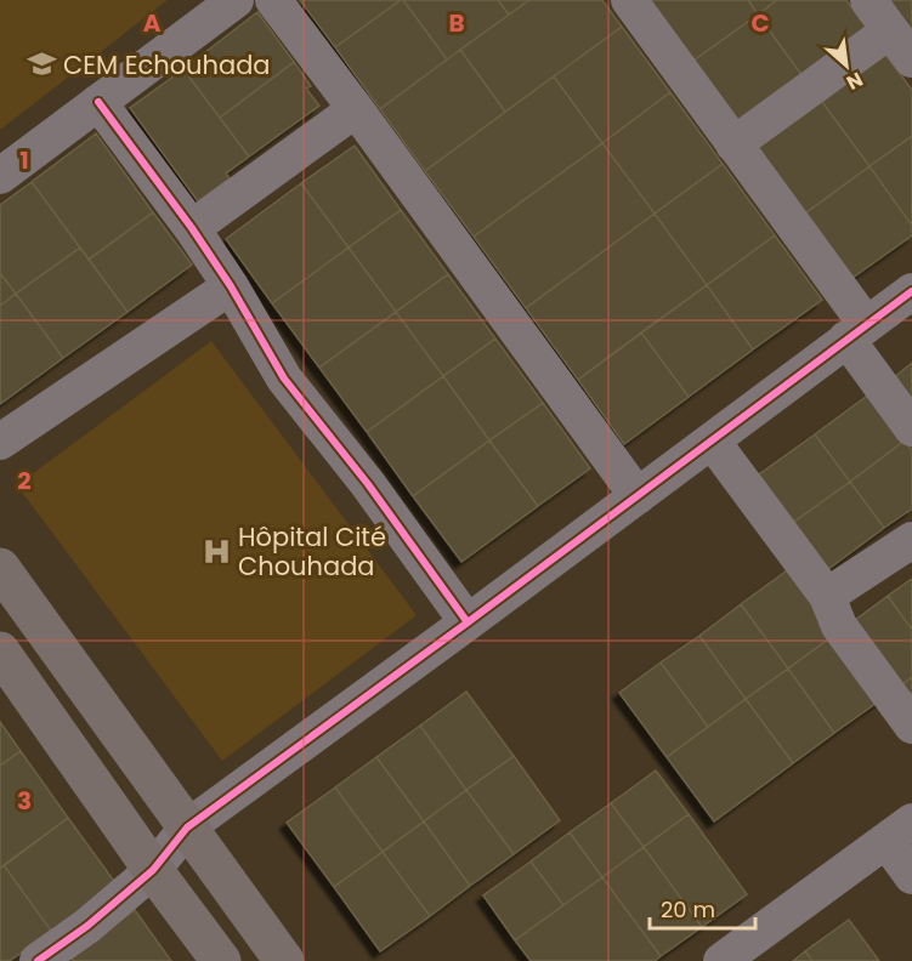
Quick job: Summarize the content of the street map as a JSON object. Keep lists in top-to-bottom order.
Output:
{
  "places": {
    "school or university": ["CEM Echouhada"],
    "hospital": ["Hôpital Cité Chouhada"]
  },
  "scale_bar": "20 m",
  "north": "bottom right",
  "grid": {
    "columns": ["A", "B", "C"],
    "rows": ["1", "2", "3"]
  }
}
